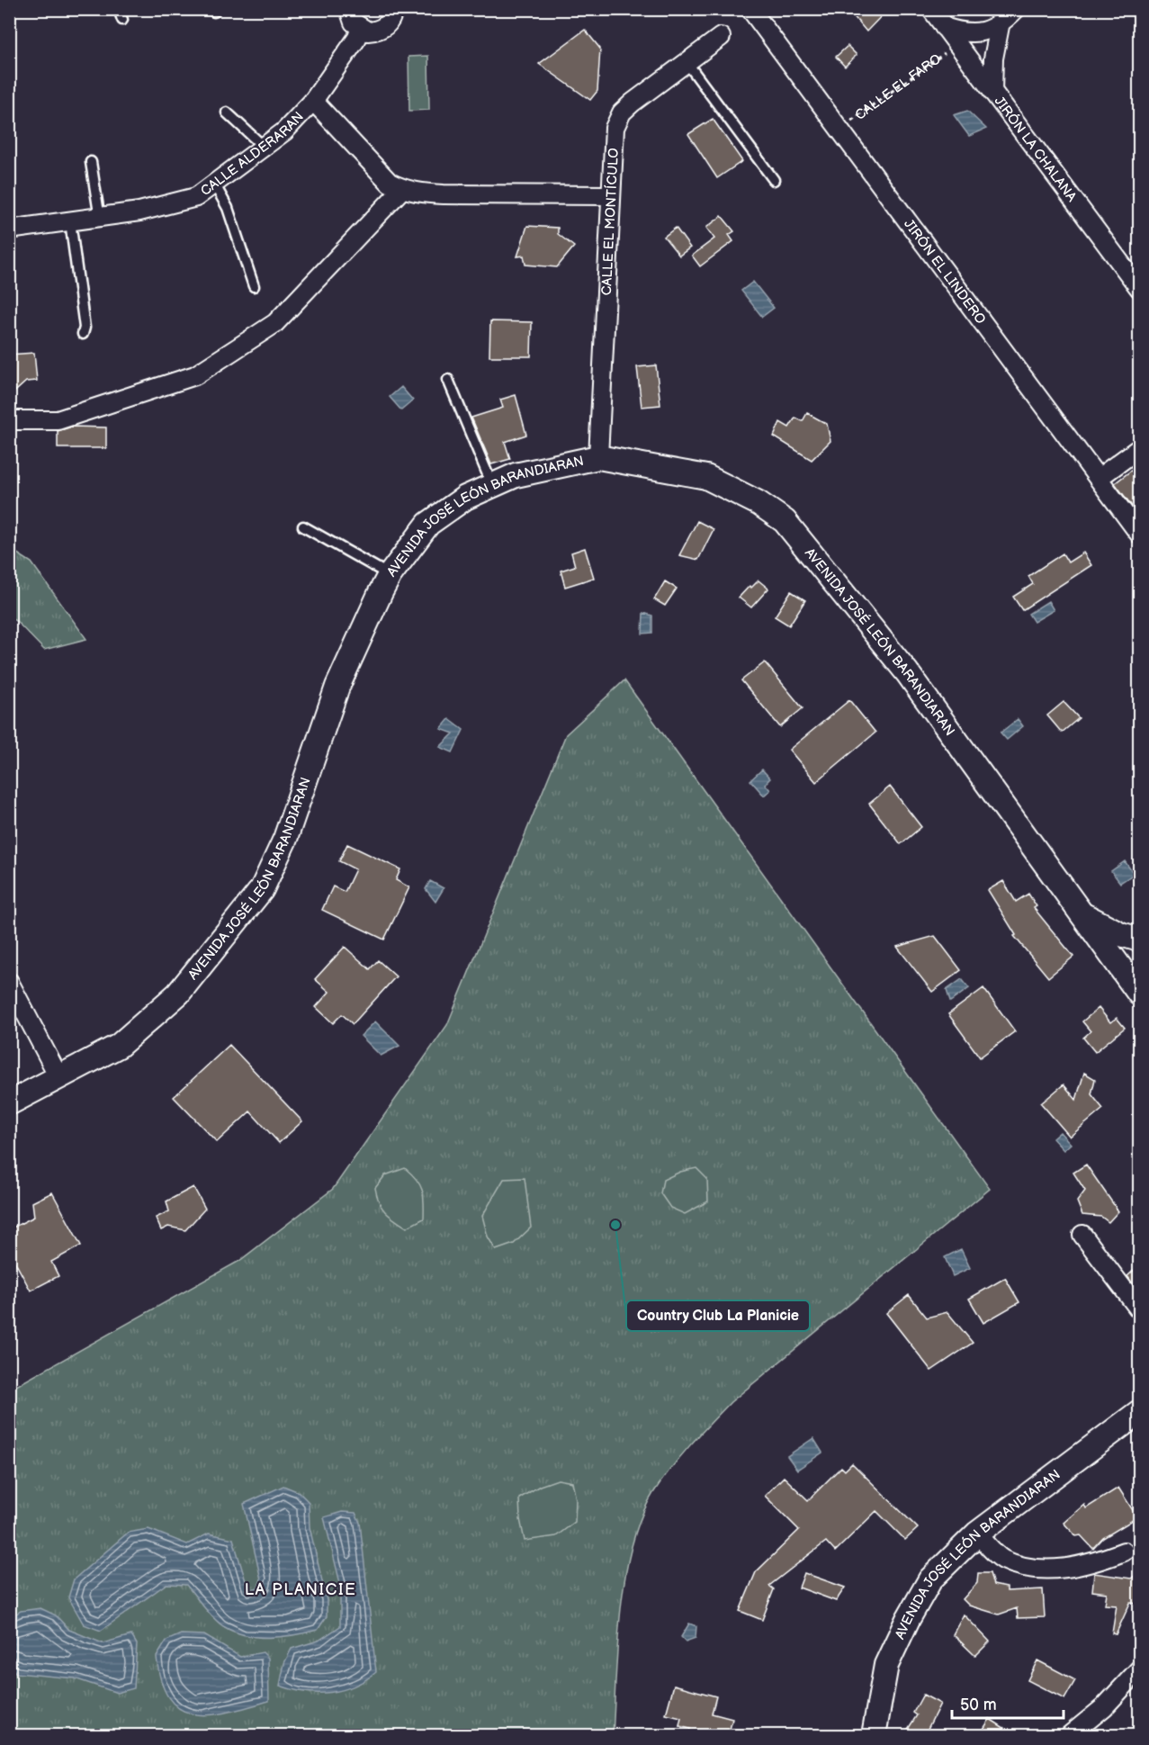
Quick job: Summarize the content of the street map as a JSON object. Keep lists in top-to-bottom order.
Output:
{
  "streets": {
    "street": [
      "JIRÓN LA CHALANA",
      "CALLE ALDERARAN",
      "CALLE EL MONTÍCULO",
      "JIRÓN EL LINDERO",
      "AVENIDA JOSÉ LEÓN BARANDIARAN"
    ],
    "path": ["CALLE EL FARO"]
  },
  "crossings": [
    ["CALLE EL FARO", "JIRÓN LA CHALANA"],
    ["CALLE EL FARO", "JIRÓN EL LINDERO"],
    ["CALLE EL MONTÍCULO", "AVENIDA JOSÉ LEÓN BARANDIARAN"]
  ],
  "districts": ["LA PLANICIE"],
  "places": ["Country Club La Planicie"],
  "scale_bar": "50 m"
}
